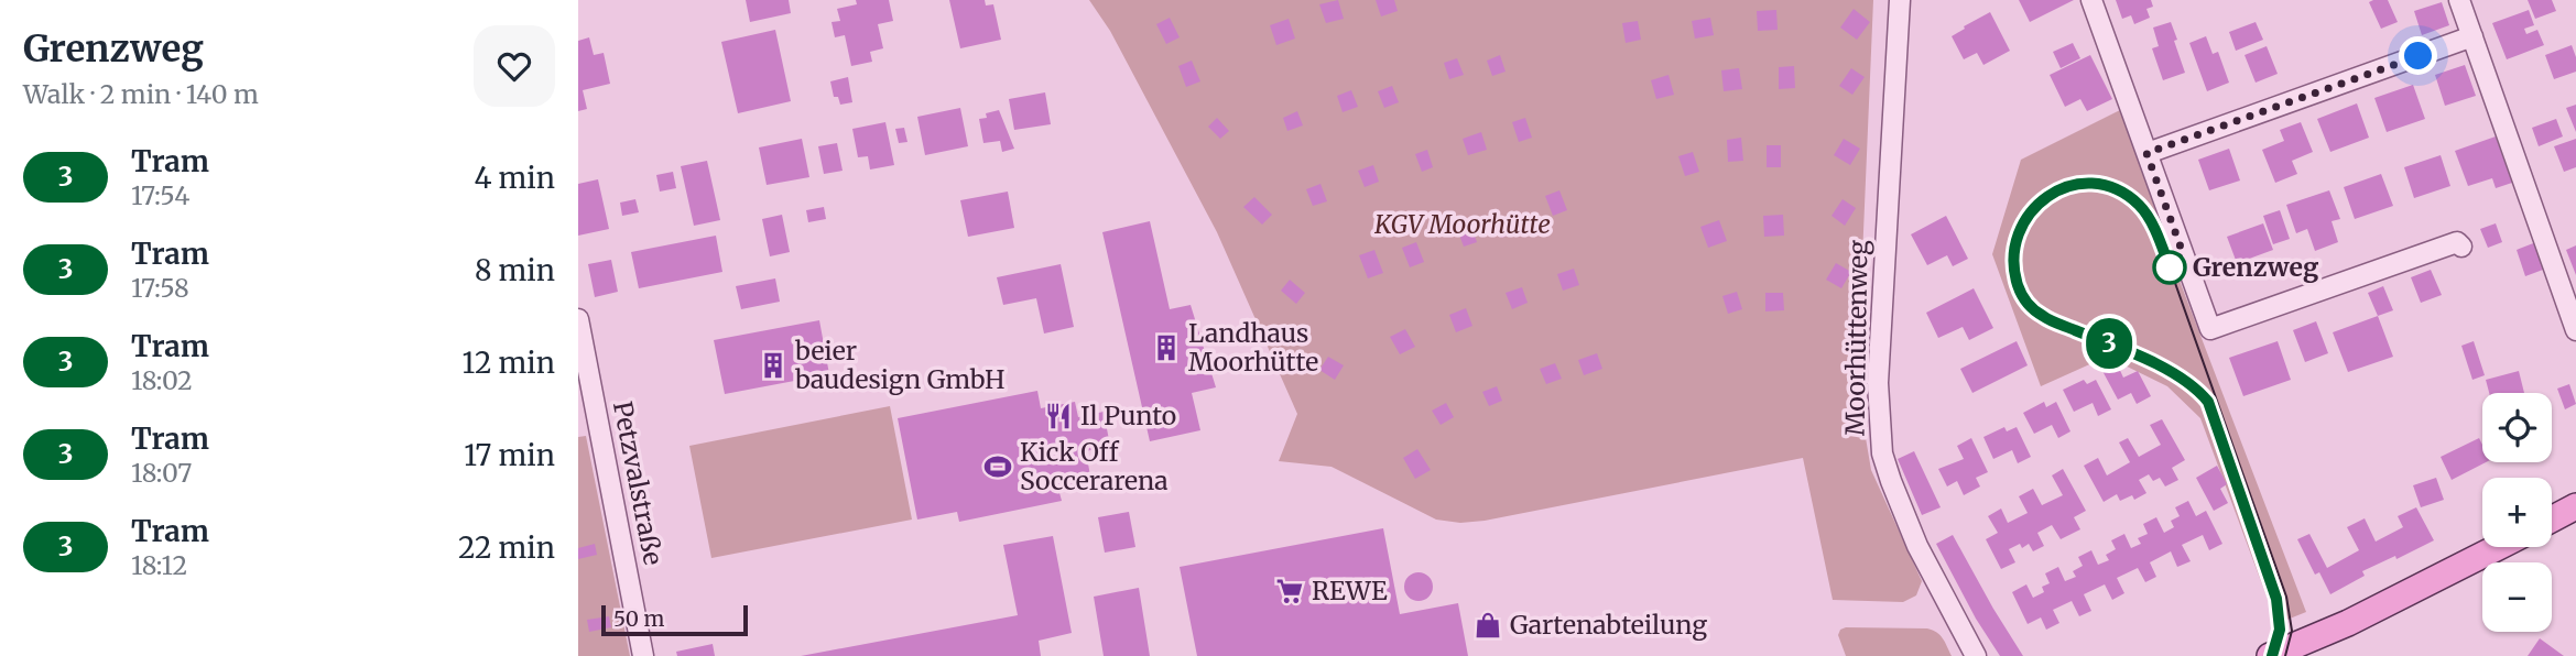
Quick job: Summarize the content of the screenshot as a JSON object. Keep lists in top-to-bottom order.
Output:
{
  "streets": {
    "street": ["Moorhüttenweg", "Petzvalstraße"]
  },
  "parks": ["KGV Moorhütte"],
  "places": {
    "other": ["Grenzweg"],
    "building": ["Landhaus Moorhütte", "beier baudesign GmbH"],
    "restaurant": ["Il Punto"],
    "sports": ["Kick Off Soccerarena"],
    "supermarket": ["REWE"],
    "shop": ["Gartenabteilung"]
  },
  "lines": ["tram line 3"],
  "scale_bar": "50 m",
  "page": {
    "heading": ["Grenzweg", "Walk · 2 min · 140 m"],
    "on_map": "3",
    "list": [
      {
        "mark": "3",
        "name": "Tram",
        "note": "17:54",
        "value": "4 min"
      },
      {
        "mark": "3",
        "name": "Tram",
        "note": "17:58",
        "value": "8 min"
      },
      {
        "mark": "3",
        "name": "Tram",
        "note": "18:02",
        "value": "12 min"
      },
      {
        "mark": "3",
        "name": "Tram",
        "note": "18:07",
        "value": "17 min"
      },
      {
        "mark": "3",
        "name": "Tram",
        "note": "18:12",
        "value": "22 min"
      }
    ],
    "map_buttons": ["+", "−"],
    "scale": "50 m"
  }
}
